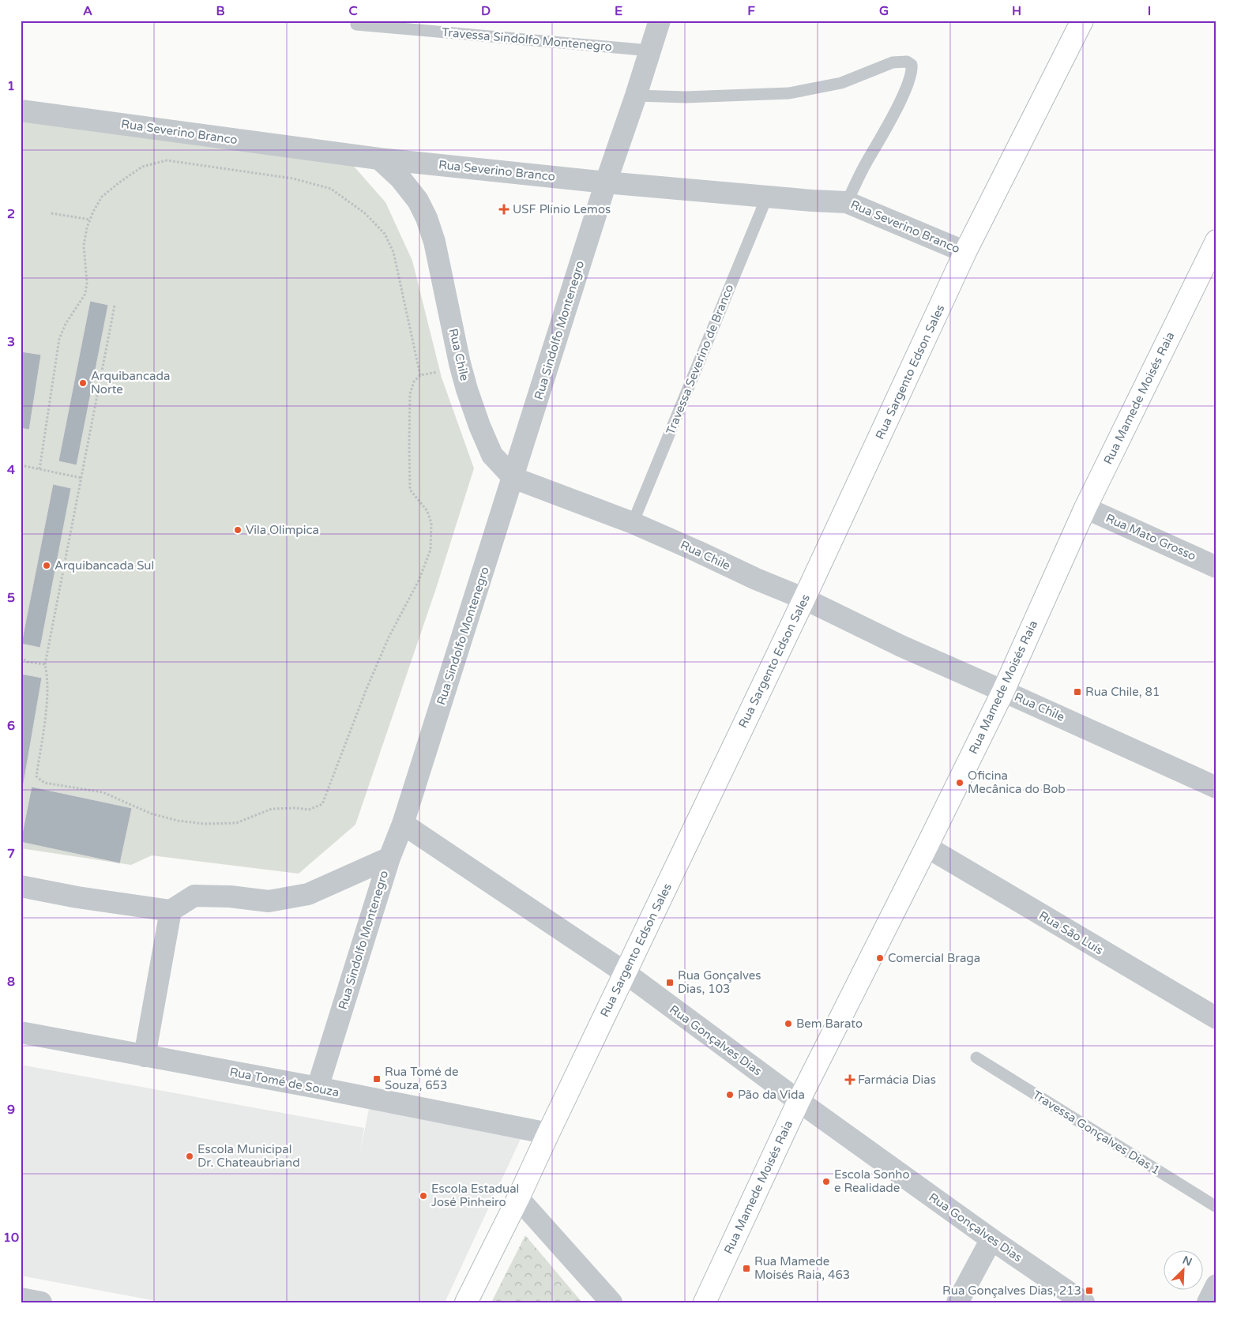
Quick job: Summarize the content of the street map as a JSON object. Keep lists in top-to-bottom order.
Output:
{
  "streets": {
    "main road": ["Rua Sargento Edson Sales", "Rua Mamede Moisés Raia"],
    "street": [
      "Rua Severino Branco",
      "Rua Sindolfo Montenegro",
      "Rua Chile",
      "Rua Mato Grosso",
      "Rua São Luís",
      "Rua Gonçalves Dias",
      "Rua Tomé de Souza"
    ],
    "lane": ["Travessa Sindolfo Montenegro", "Travessa Severino de Branco", "Travessa Gonçalves Dias 1"]
  },
  "crossings": [
    ["Travessa Sindolfo Montenegro", "Rua Sindolfo Montenegro"],
    ["Rua Severino Branco", "Rua Sindolfo Montenegro"],
    ["Rua Severino Branco", "Rua Chile"],
    ["Rua Severino Branco", "Travessa Severino de Branco"],
    ["Rua Severino Branco", "Rua Sargento Edson Sales"],
    ["Rua Sindolfo Montenegro", "Rua Chile"],
    ["Rua Sindolfo Montenegro", "Rua Gonçalves Dias"],
    ["Rua Sindolfo Montenegro", "Rua Tomé de Souza"],
    ["Rua Chile", "Travessa Severino de Branco"],
    ["Rua Chile", "Rua Sargento Edson Sales"],
    ["Rua Chile", "Rua Mamede Moisés Raia"],
    ["Rua Sargento Edson Sales", "Rua Gonçalves Dias"],
    ["Rua Sargento Edson Sales", "Rua Tomé de Souza"],
    ["Rua Mamede Moisés Raia", "Rua Mato Grosso"],
    ["Rua Mamede Moisés Raia", "Rua São Luís"],
    ["Rua Mamede Moisés Raia", "Rua Gonçalves Dias"]
  ],
  "places": {
    "health": ["USF Plínio Lemos", "Farmácia Dias"],
    "other": [
      "Arquibancada Norte",
      "Vila Olimpica",
      "Arquibancada Sul",
      "Oficina Mecânica do Bob",
      "Comercial Braga",
      "Bem Barato",
      "Pão da Vida",
      "Escola Municipal Dr. Chateaubriand",
      "Escola Sonho e Realidade",
      "Escola Estadual José Pinheiro"
    ],
    "transit": [
      "Rua Chile, 81",
      "Rua Gonçalves Dias, 103",
      "Rua Tomé de Souza, 653",
      "Rua Mamede Moisés Raia, 463",
      "Rua Gonçalves Dias, 213"
    ]
  },
  "north": "top right",
  "grid": {
    "columns": [
      "A",
      "B",
      "C",
      "D",
      "E",
      "F",
      "G",
      "H",
      "I"
    ],
    "rows": [
      "1",
      "2",
      "3",
      "4",
      "5",
      "6",
      "7",
      "8",
      "9",
      "10"
    ]
  }
}
